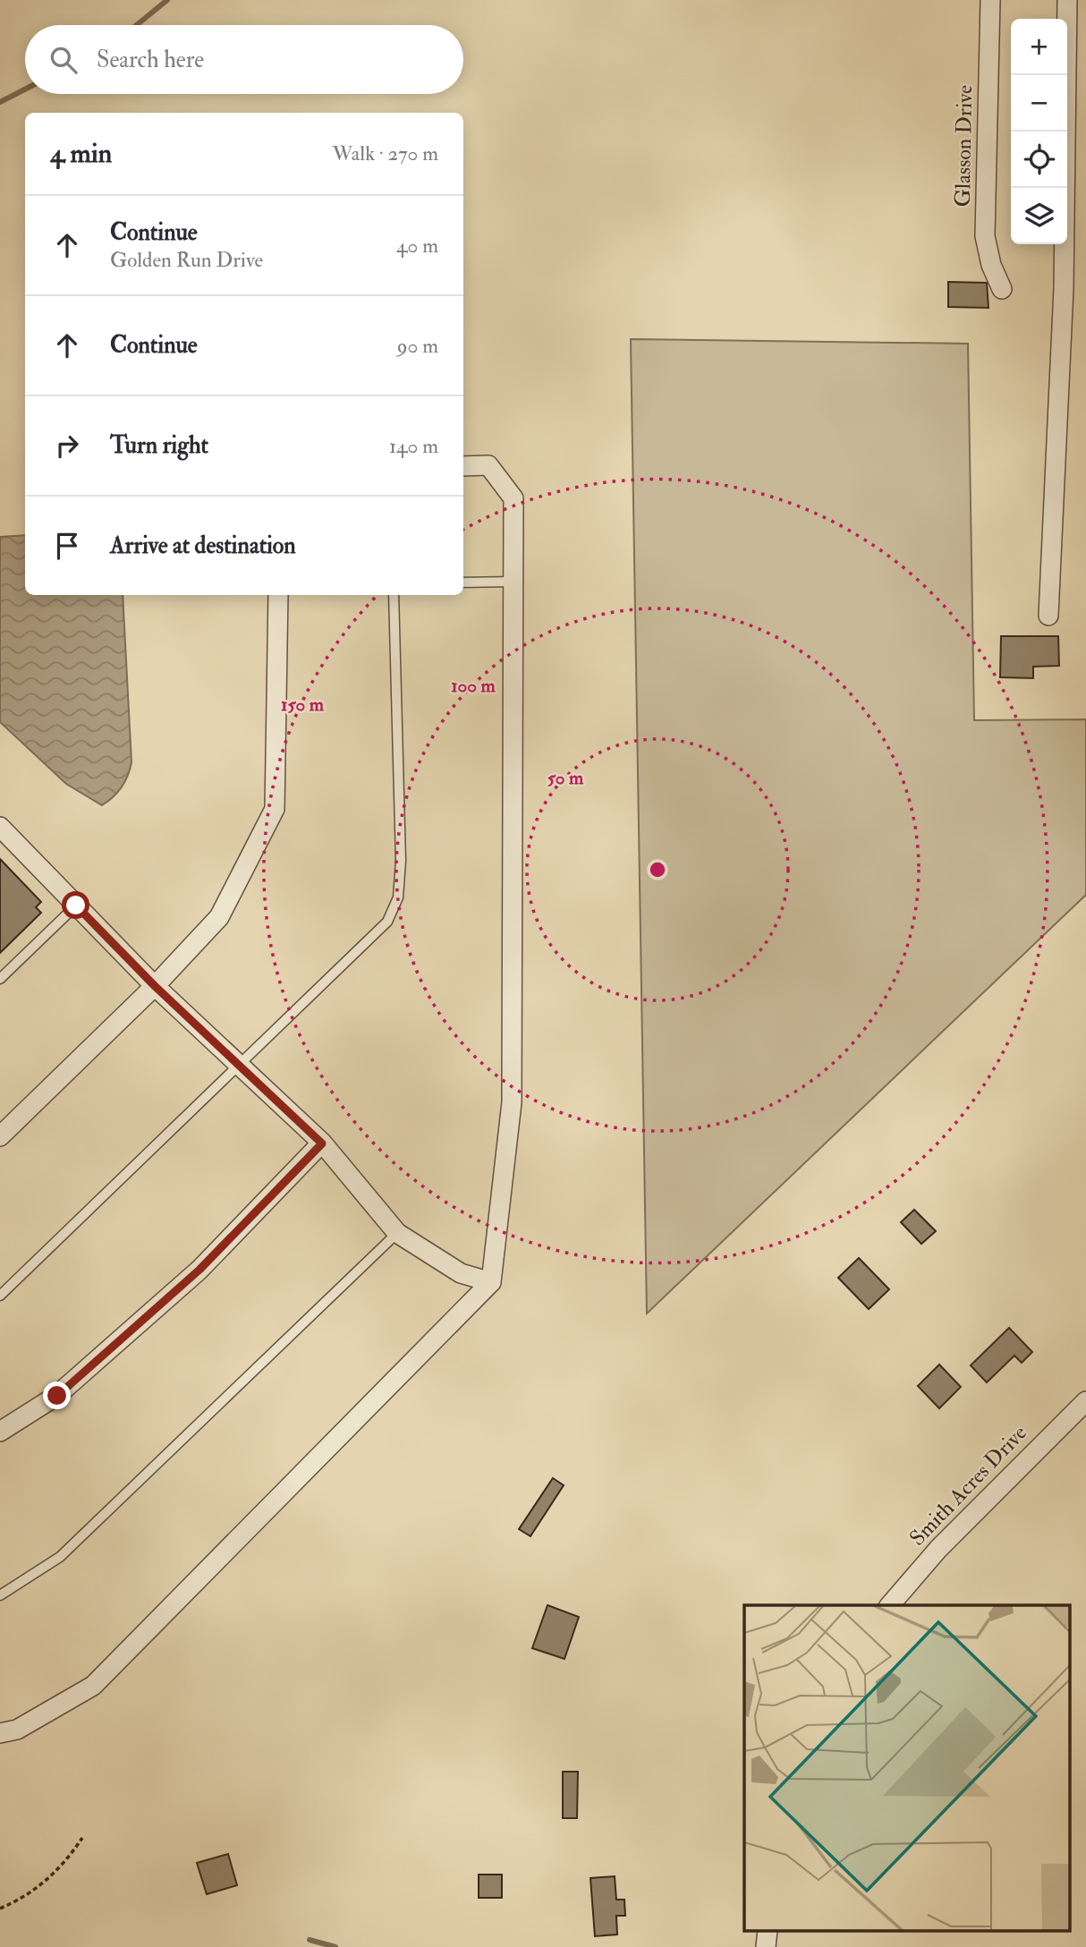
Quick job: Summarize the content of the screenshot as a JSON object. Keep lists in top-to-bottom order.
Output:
{
  "streets": {
    "street": ["Glasson Drive", "Smith Acres Drive"]
  },
  "page": {
    "map_buttons": ["+", "−"],
    "search": "Search here",
    "heading": ["4 min", "Walk · 270 m"],
    "list": [
      ["Continue", "Golden Run Drive", "40 m"],
      ["Continue", "90 m"],
      ["Turn right", "140 m"],
      "Arrive at destination"
    ]
  },
  "rings": ["100 m", "150 m", "50 m"]
}
